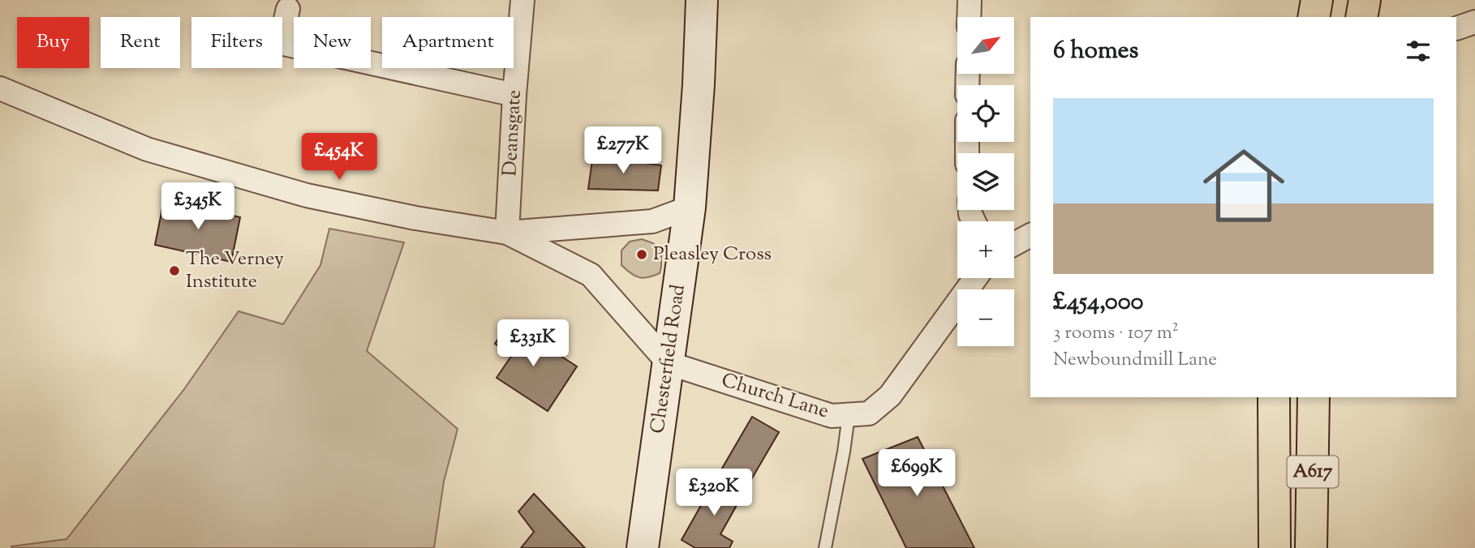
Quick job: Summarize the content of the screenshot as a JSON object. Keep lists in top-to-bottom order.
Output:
{
  "streets": {
    "highway": ["A617"],
    "street": ["Deansgate", "Chesterfield Road", "Church Lane"]
  },
  "crossings": [
    ["Chesterfield Road", "Church Lane"]
  ],
  "places": ["Pleasley Cross", "The Verney Institute"],
  "north": "top right",
  "page": {
    "map_buttons": ["+", "−"],
    "chip": [
      "Buy",
      "Rent",
      "Filters",
      "New",
      "Apartment"
    ],
    "heading": "6 homes",
    "list": [
      {
        "name": "£454,000",
        "note": "3 rooms · 107 m² · Newboundmill Lane"
      }
    ],
    "price": [
      "£277K",
      "£454K",
      "£345K",
      "£331K",
      "£699K",
      "£320K"
    ]
  }
}
